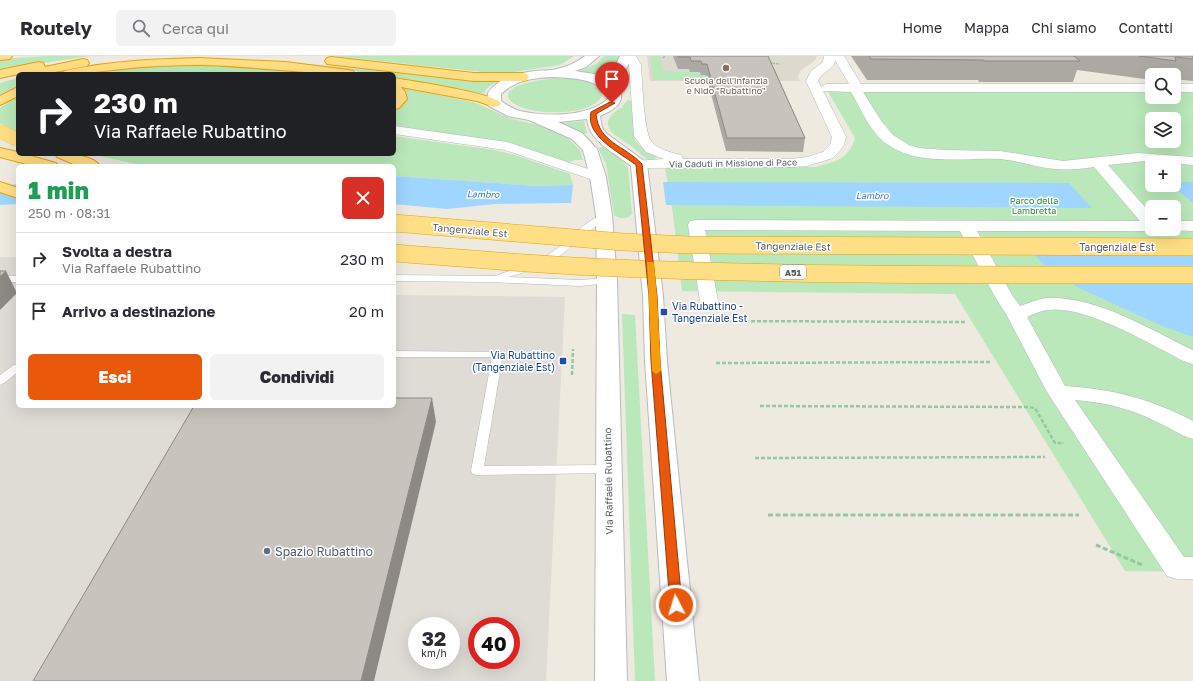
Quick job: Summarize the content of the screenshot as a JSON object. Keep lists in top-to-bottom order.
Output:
{
  "streets": {
    "highway": ["Tangenziale Est", "A51"],
    "street": ["Via Caduti in Missione di Pace", "Via Raffaele Rubattino"]
  },
  "water": ["Lambro"],
  "parks": ["Parco della Lambretta"],
  "places": {
    "other": ["Scuola dell'infanzia e Nido \"Rubattino\"", "Spazio Rubattino"],
    "transit": ["Via Rubattino - Tangenziale Est", "Via Rubattino (Tangenziale Est)"]
  },
  "page": {
    "header": "Routely",
    "search": "Cerca qui",
    "nav": [
      "Home",
      "Mappa",
      "Chi siamo",
      "Contatti"
    ],
    "map_buttons": ["+", "−"],
    "turn": ["230 m", "Via Raffaele Rubattino"],
    "heading": ["1 min", "250 m · 08:31"],
    "list": [
      {
        "name": "Svolta a destra",
        "note": "Via Raffaele Rubattino",
        "value": "230 m"
      },
      {
        "name": "Arrivo a destinazione",
        "value": "20 m"
      }
    ],
    "buttons": ["Esci", "Condividi"],
    "speed": "32 km/h",
    "limit": "40"
  }
}
